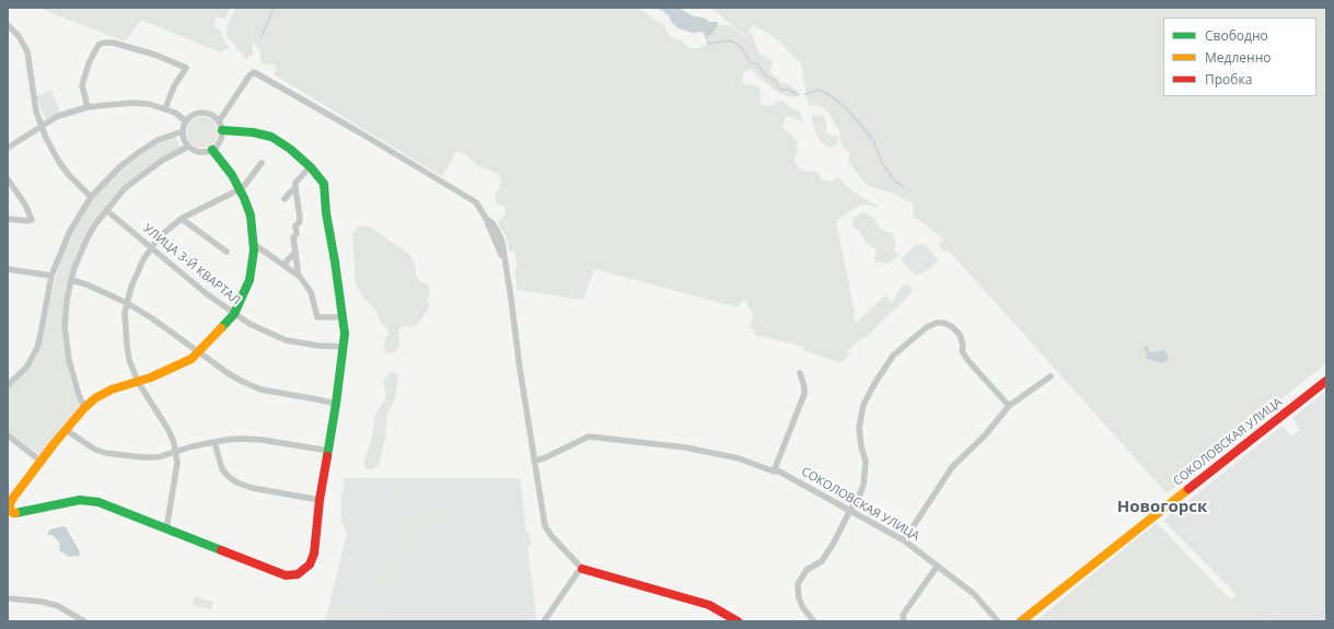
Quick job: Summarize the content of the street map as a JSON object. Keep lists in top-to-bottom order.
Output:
{
  "streets": {
    "street": ["УЛИЦА 3-Й КВАРТАЛ", "СОКОЛОВСКАЯ УЛИЦА"]
  },
  "districts": ["Новогорск"],
  "legend": ["Свободно", "Медленно", "Пробка"]
}
